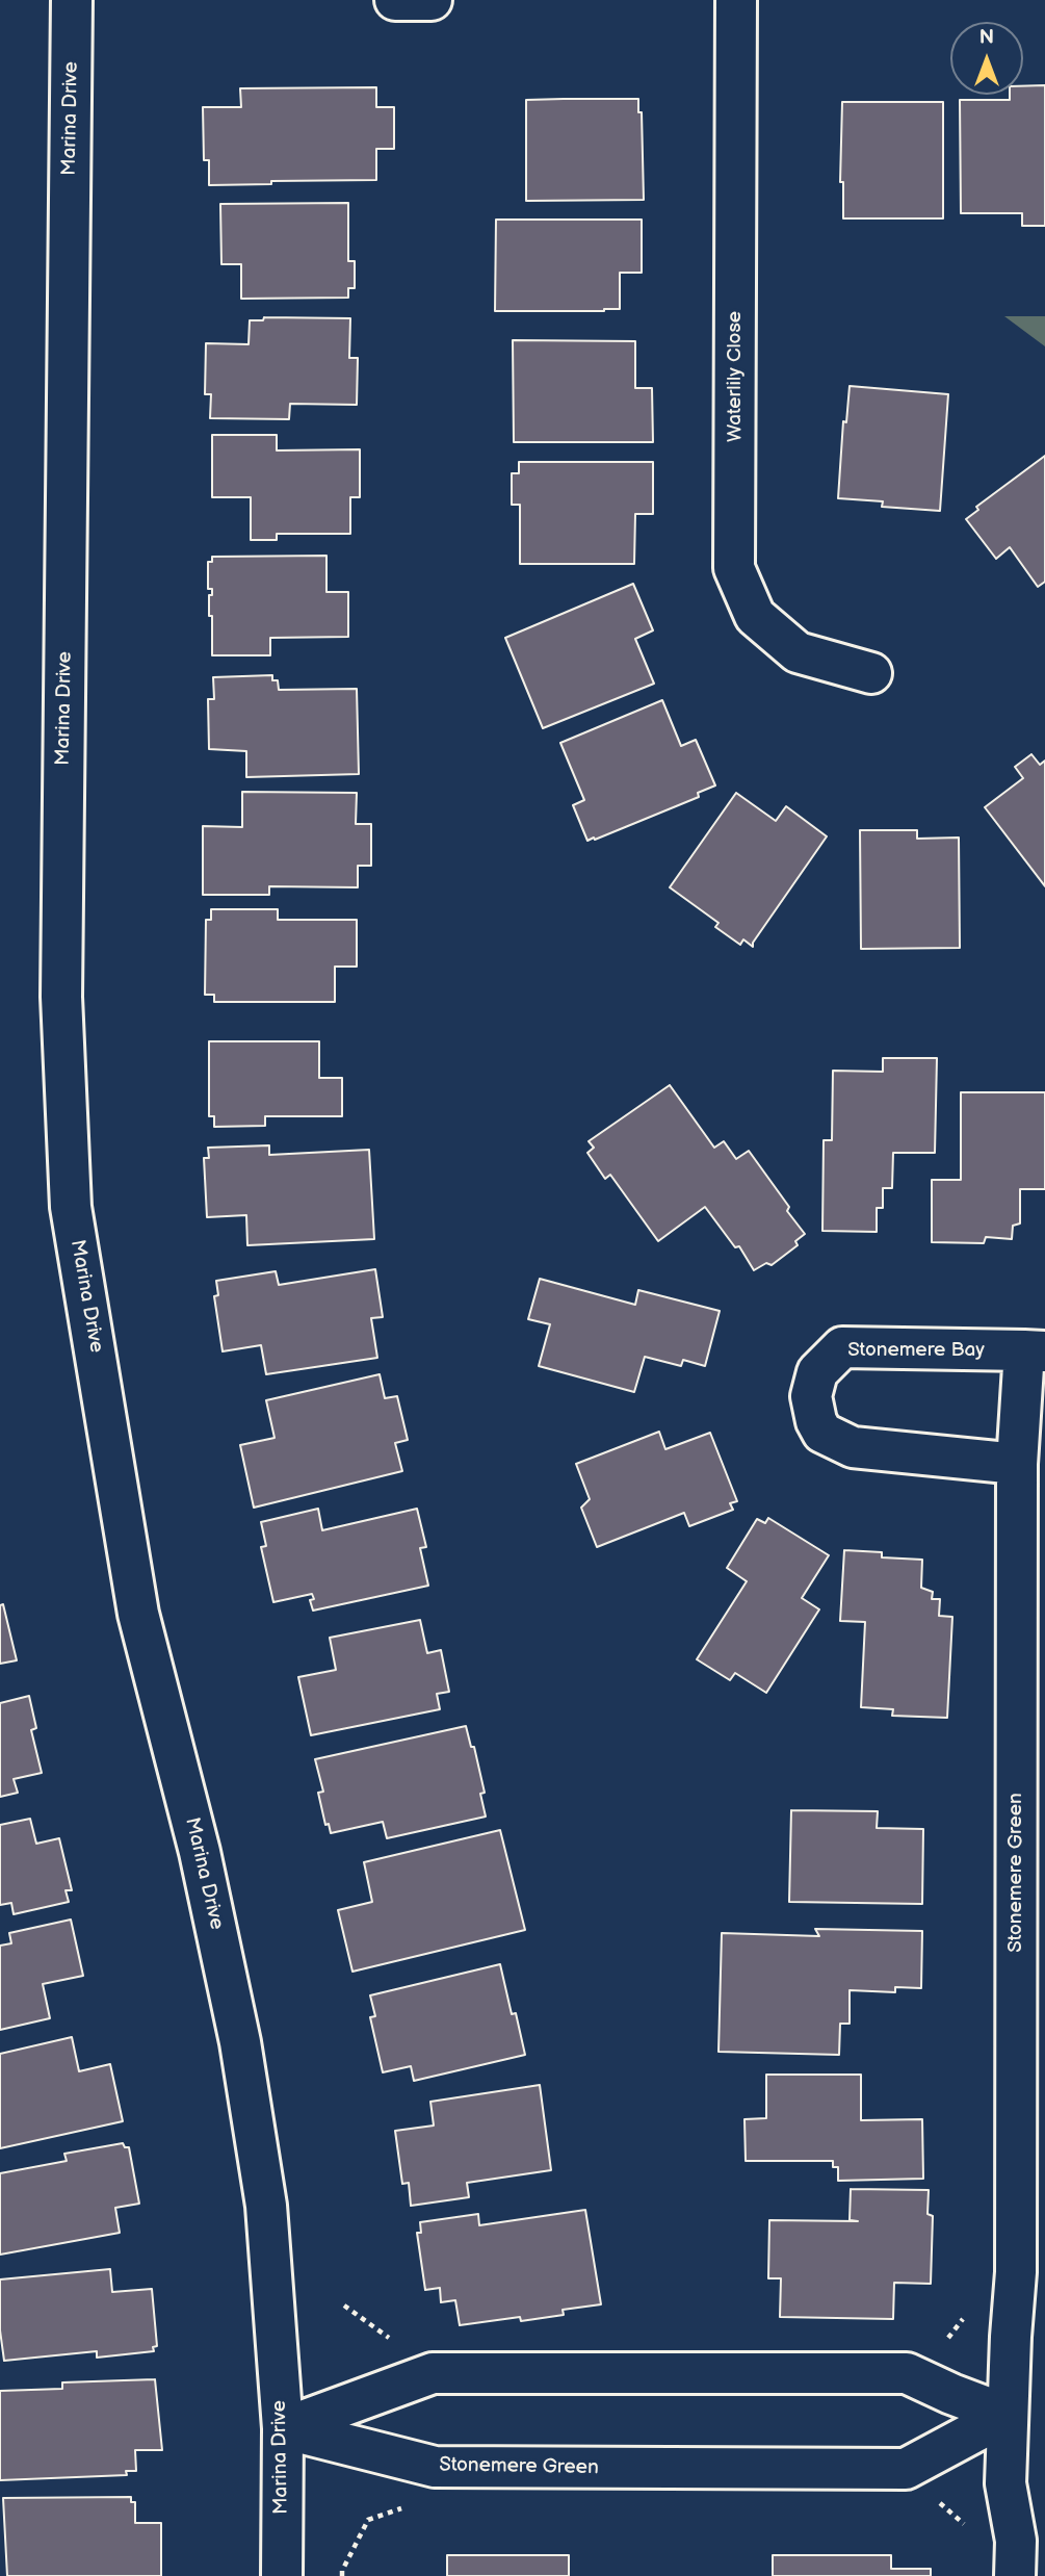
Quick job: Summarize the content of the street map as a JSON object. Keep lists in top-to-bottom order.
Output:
{
  "streets": {
    "street": [
      "Marina Drive",
      "Waterlily Close",
      "Stonemere Bay",
      "Stonemere Green"
    ]
  },
  "crossings": [
    ["Marina Drive", "Stonemere Green"],
    ["Stonemere Bay", "Stonemere Green"]
  ],
  "north": "top"
}
